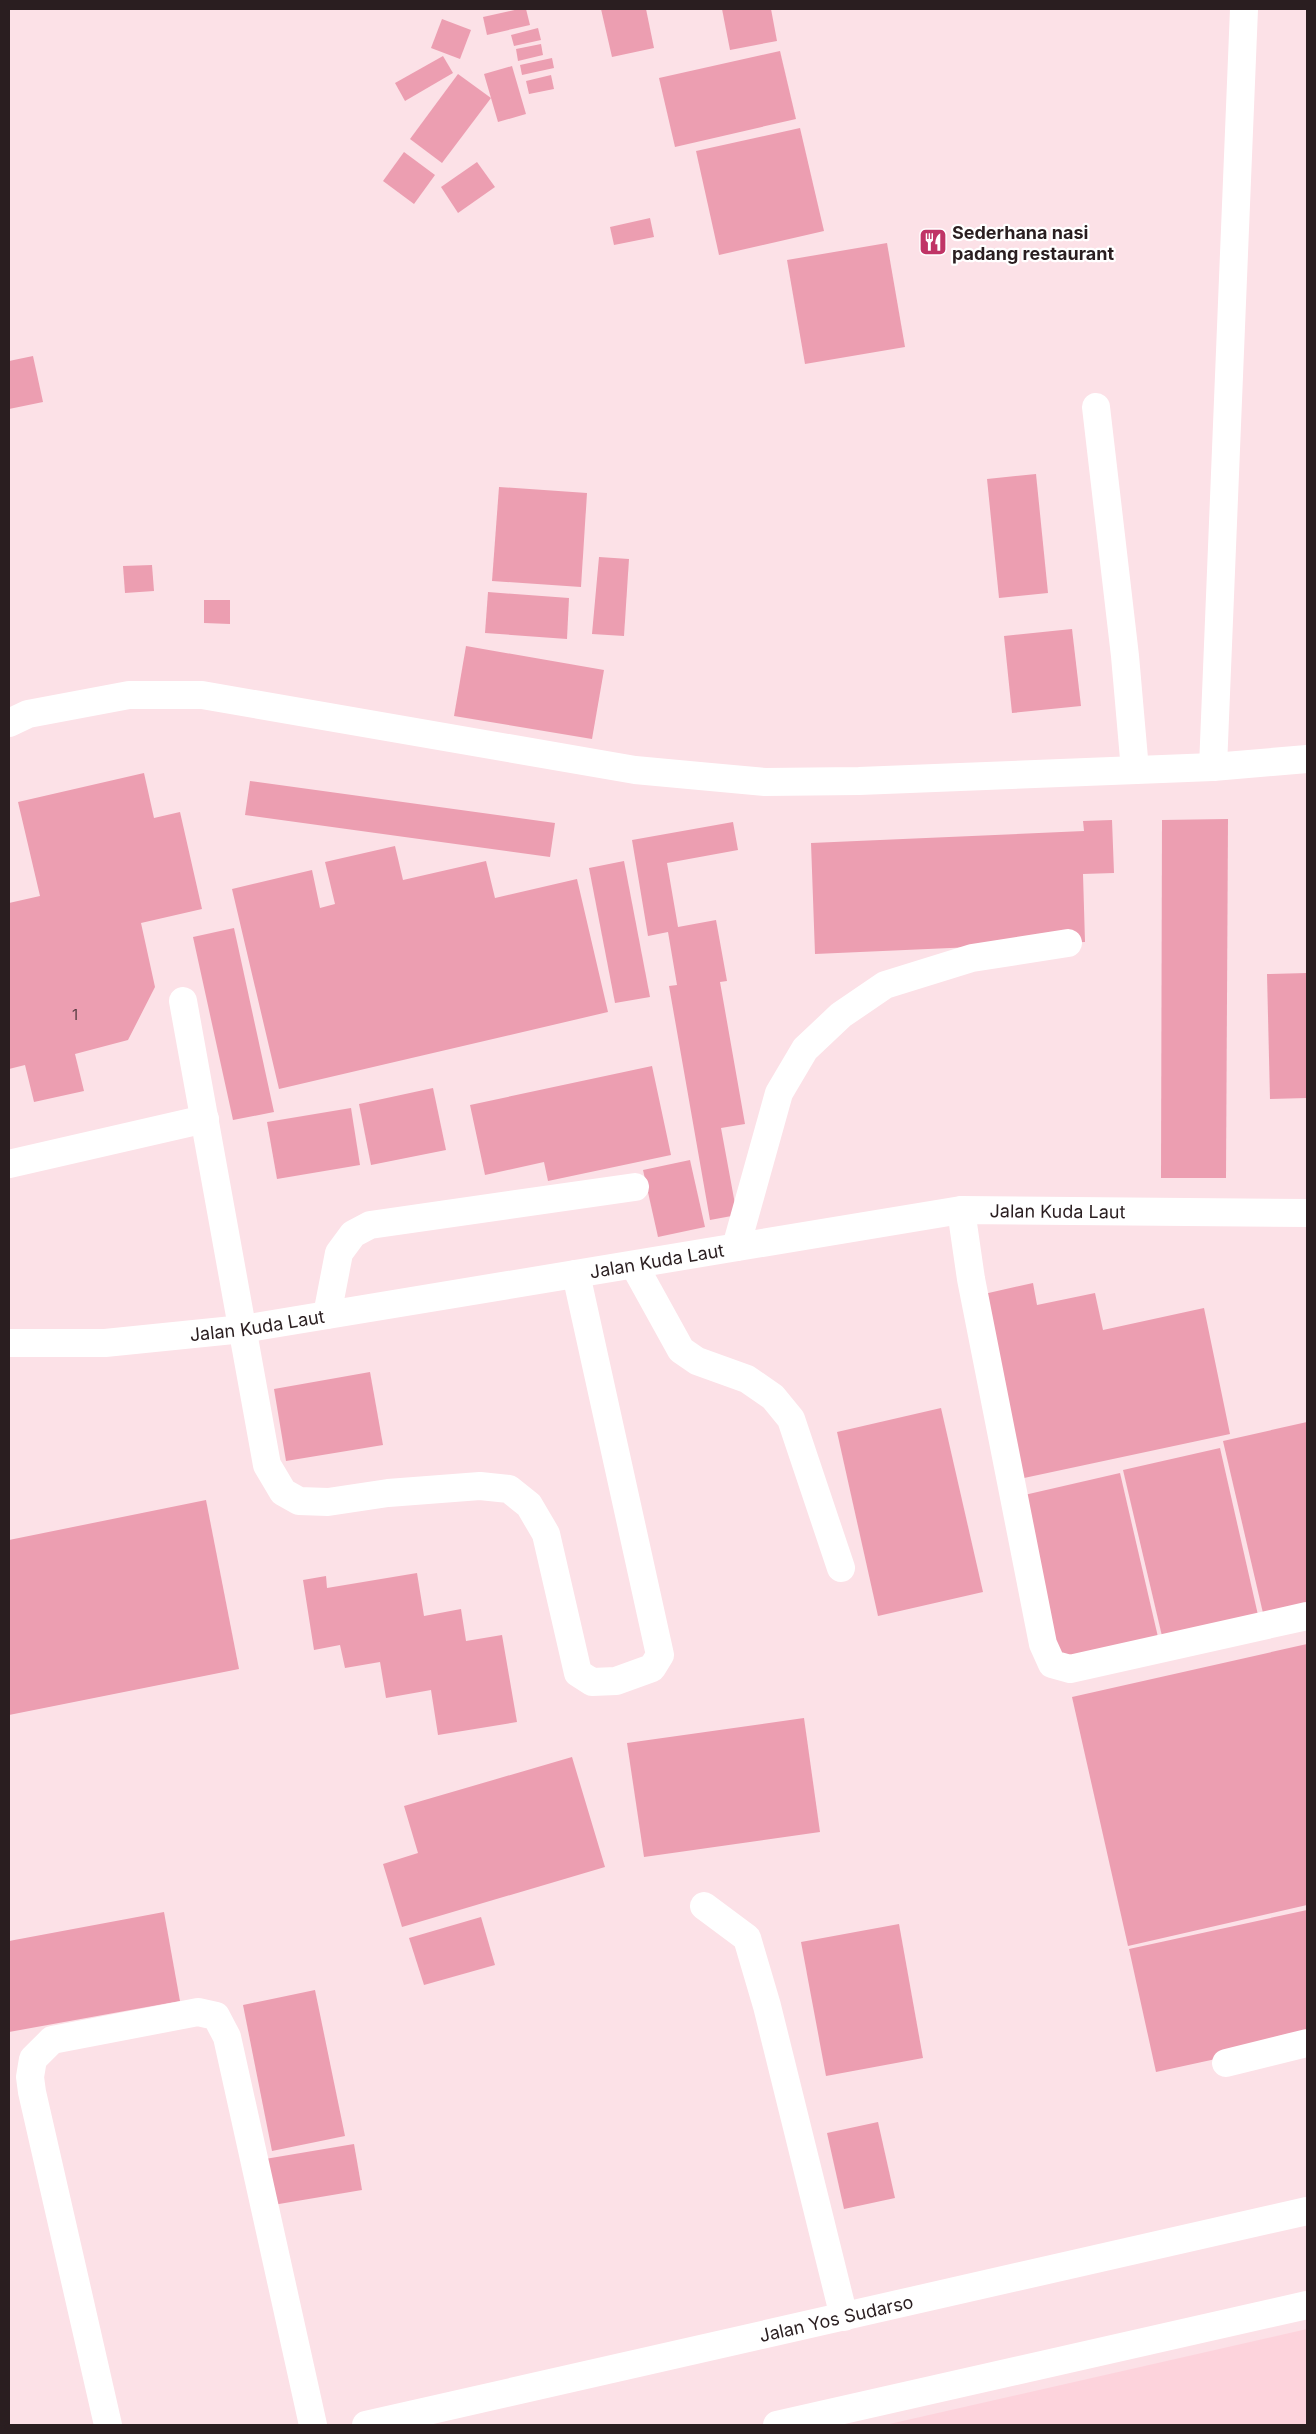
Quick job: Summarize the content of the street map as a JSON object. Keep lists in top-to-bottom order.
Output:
{
  "streets": {
    "main road": ["Jalan Kuda Laut", "Jalan Yos Sudarso"]
  },
  "places": {
    "restaurant": ["Sederhana nasi padang restaurant"]
  },
  "house_numbers": ["1"]
}
